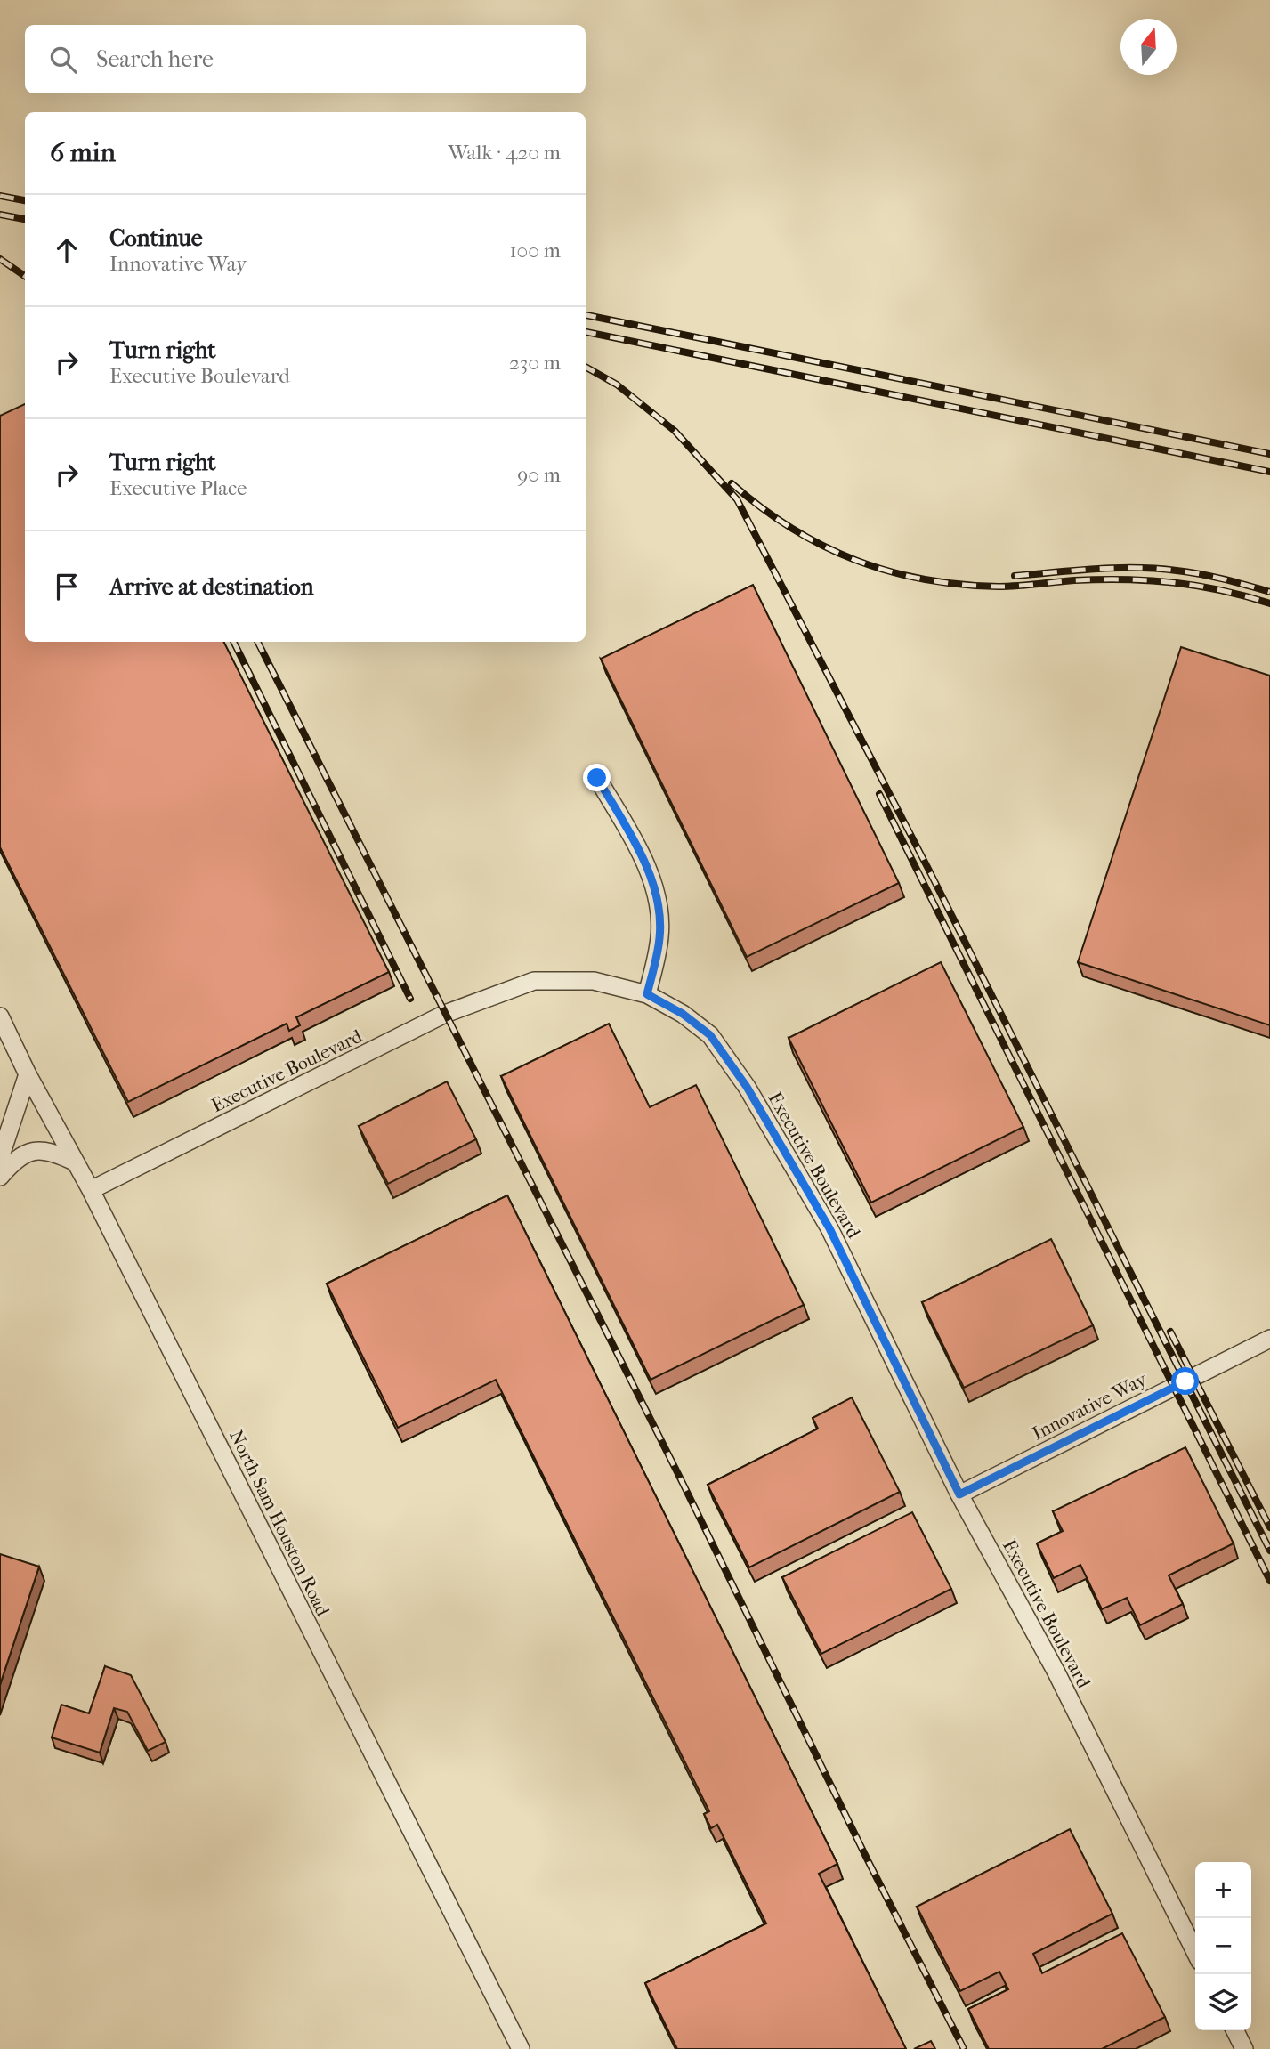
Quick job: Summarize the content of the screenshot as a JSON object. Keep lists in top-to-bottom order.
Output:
{
  "streets": {
    "street": ["Executive Boulevard", "Innovative Way", "North Sam Houston Road"]
  },
  "crossings": [
    ["Executive Boulevard", "Innovative Way"],
    ["Executive Boulevard", "North Sam Houston Road"]
  ],
  "north": "top",
  "page": {
    "search": "Search here",
    "heading": ["6 min", "Walk · 420 m"],
    "list": [
      ["Continue", "Innovative Way", "100 m"],
      ["Turn right", "Executive Boulevard", "230 m"],
      ["Turn right", "Executive Place", "90 m"],
      "Arrive at destination"
    ],
    "map_buttons": ["+", "−"]
  }
}
